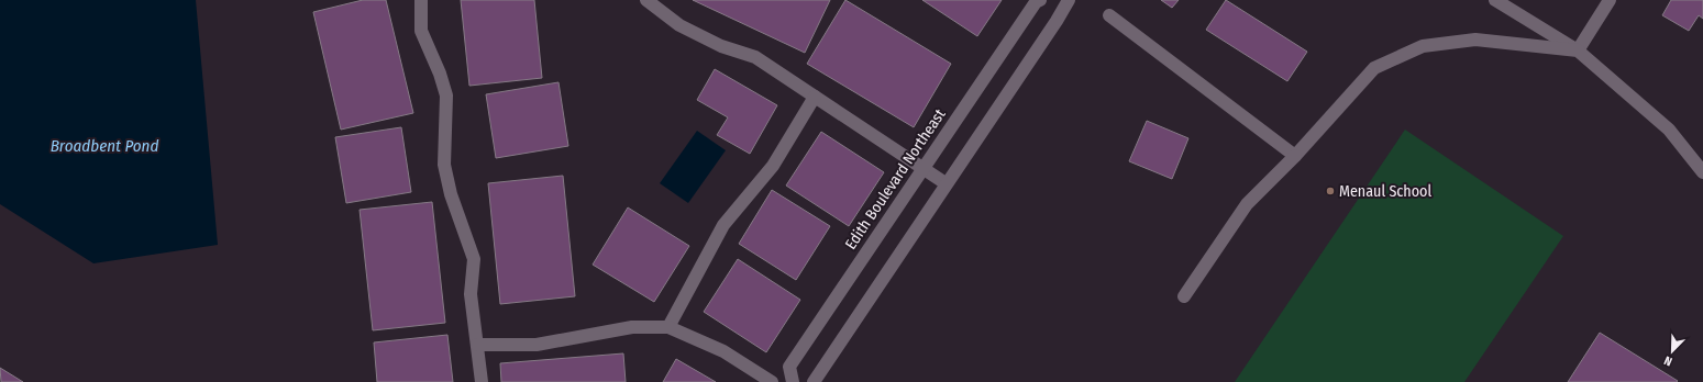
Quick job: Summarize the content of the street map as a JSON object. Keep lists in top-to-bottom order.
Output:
{
  "streets": {
    "street": ["Edith Boulevard Northeast"]
  },
  "water": ["Broadbent Pond"],
  "places": ["Menaul School"],
  "north": "bottom left"
}
